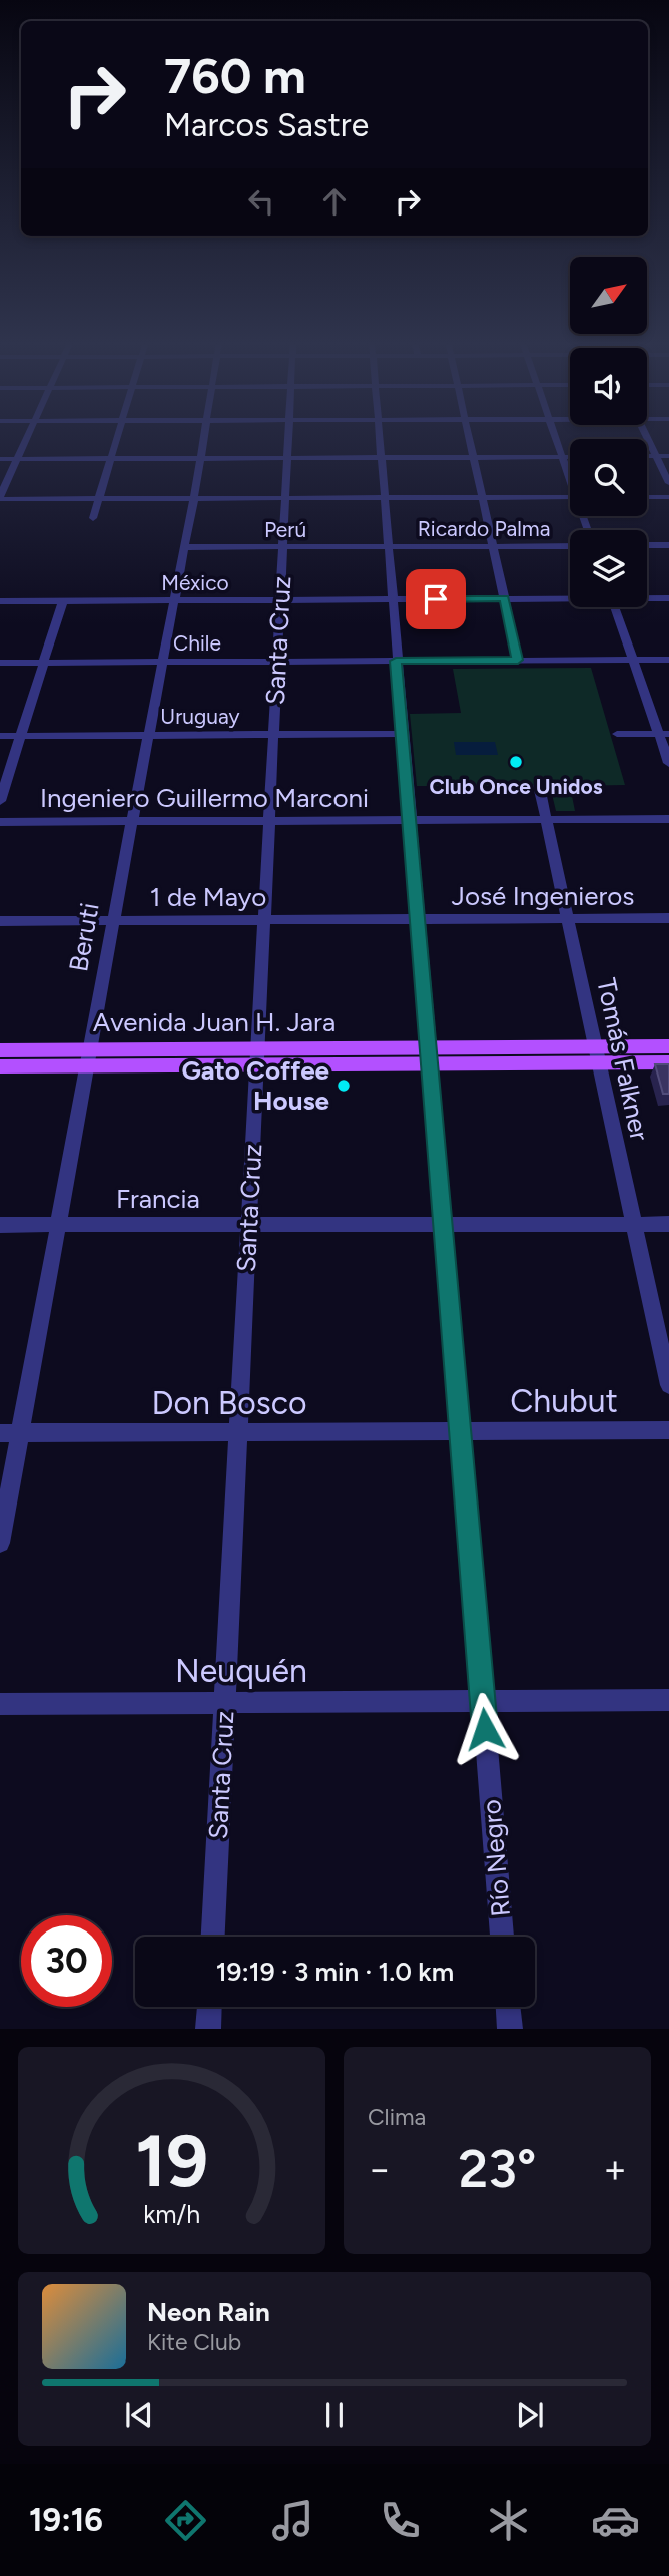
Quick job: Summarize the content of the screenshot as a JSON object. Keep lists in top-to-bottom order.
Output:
{
  "streets": {
    "main road": ["Avenida Juan H. Jara"],
    "street": [
      "Ricardo Palma",
      "Perú",
      "México",
      "Santa Cruz",
      "Chile",
      "Uruguay",
      "Ingeniero Guillermo Marconi",
      "José Ingenieros",
      "1 de Mayo",
      "Beruti",
      "Tomás Falkner",
      "Francia",
      "Chubut",
      "Don Bosco",
      "Neuquén",
      "Río Negro"
    ]
  },
  "crossings": [
    ["Ricardo Palma", "Perú"],
    ["Ricardo Palma", "Río Negro"],
    ["Perú", "Santa Cruz"],
    ["Perú", "Beruti"],
    ["Perú", "Río Negro"],
    ["México", "Santa Cruz"],
    ["México", "Beruti"],
    ["México", "Río Negro"],
    ["Santa Cruz", "Chile"],
    ["Santa Cruz", "Uruguay"],
    ["Santa Cruz", "Ingeniero Guillermo Marconi"],
    ["Santa Cruz", "1 de Mayo"],
    ["Santa Cruz", "Avenida Juan H. Jara"],
    ["Santa Cruz", "Francia"],
    ["Santa Cruz", "Don Bosco"],
    ["Santa Cruz", "Neuquén"],
    ["Chile", "Beruti"],
    ["Chile", "Río Negro"],
    ["Uruguay", "Beruti"],
    ["Uruguay", "Río Negro"],
    ["Ingeniero Guillermo Marconi", "Beruti"],
    ["Ingeniero Guillermo Marconi", "Tomás Falkner"],
    ["Ingeniero Guillermo Marconi", "Río Negro"],
    ["José Ingenieros", "1 de Mayo"],
    ["José Ingenieros", "Tomás Falkner"],
    ["José Ingenieros", "Río Negro"],
    ["1 de Mayo", "Beruti"],
    ["1 de Mayo", "Río Negro"],
    ["Beruti", "Avenida Juan H. Jara"],
    ["Beruti", "Francia"],
    ["Beruti", "Don Bosco"],
    ["Avenida Juan H. Jara", "Tomás Falkner"],
    ["Avenida Juan H. Jara", "Río Negro"],
    ["Tomás Falkner", "Francia"],
    ["Francia", "Río Negro"],
    ["Chubut", "Don Bosco"],
    ["Chubut", "Río Negro"],
    ["Don Bosco", "Río Negro"],
    ["Neuquén", "Río Negro"]
  ],
  "places": ["Club Once Unidos", "Gato Coffee House"],
  "north": "top right",
  "page": {
    "turn": ["760 m", "Marcos Sastre"],
    "limit": "30",
    "trip": "19:19 · 3 min · 1.0 km",
    "tile": "Clima",
    "heat": ["−", "23°", "+"],
    "song": ["Neon Rain", "Kite Club"],
    "tabs": "19:16",
    "gauge": ["19", "km/h"]
  }
}
